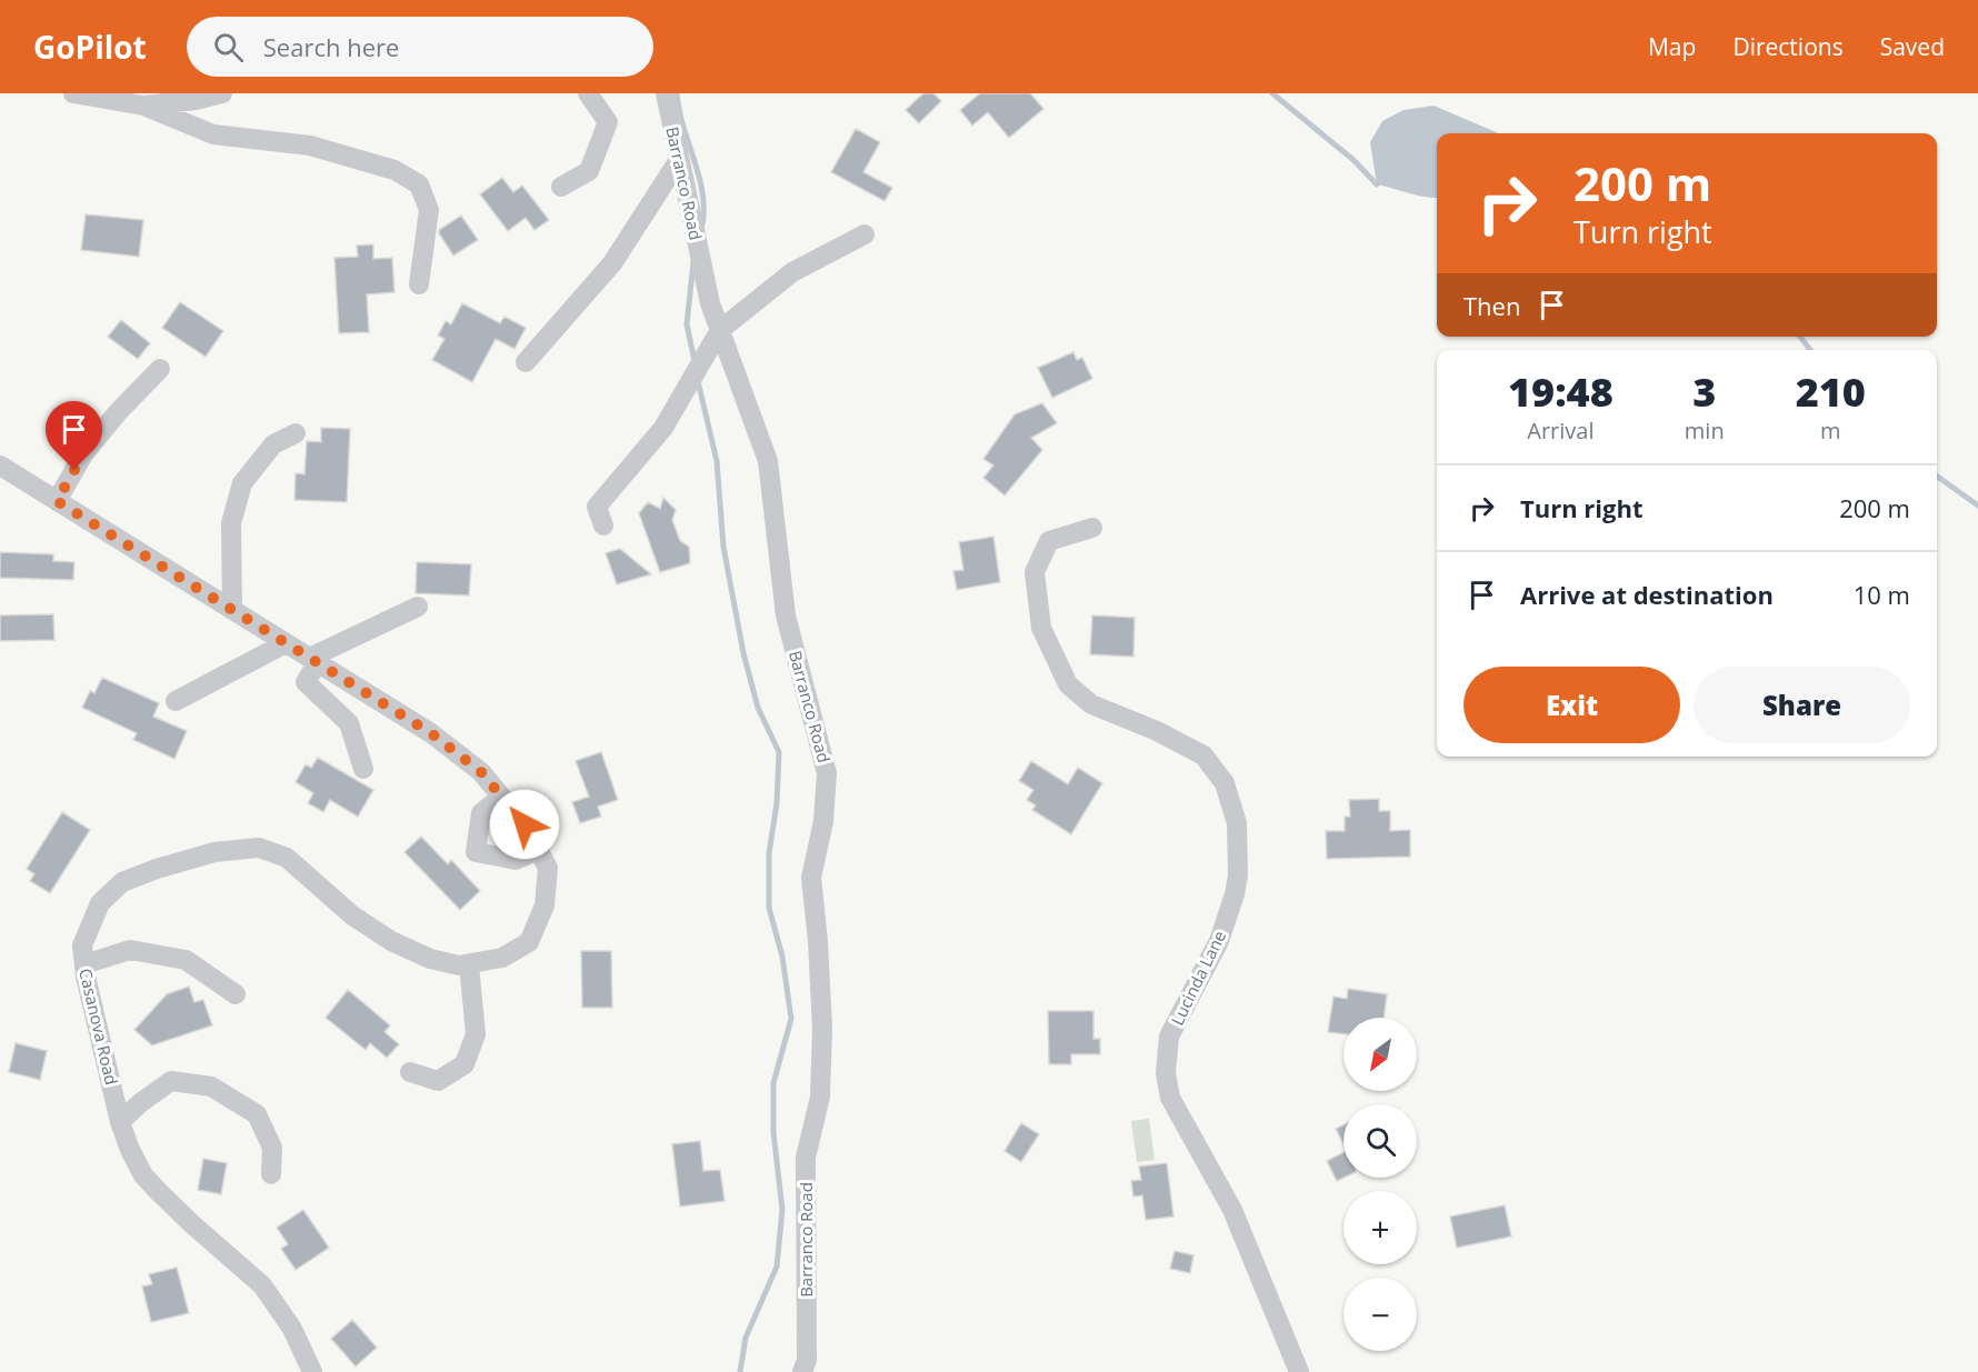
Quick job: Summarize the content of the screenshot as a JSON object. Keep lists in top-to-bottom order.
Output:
{
  "streets": {
    "street": ["Barranco Road", "Lucinda Lane", "Casanova Road"]
  },
  "north": "bottom left",
  "page": {
    "header": "GoPilot",
    "search": "Search here",
    "nav": ["Map", "Directions", "Saved"],
    "turn": ["200 m", "Turn right"],
    "then": "Then",
    "eta": [
      "19:48",
      "Arrival",
      "3",
      "min",
      "210",
      "m"
    ],
    "list": [
      {
        "name": "Turn right",
        "value": "200 m"
      },
      {
        "name": "Arrive at destination",
        "value": "10 m"
      }
    ],
    "buttons": ["Exit", "Share"],
    "map_buttons": ["+", "−"]
  }
}
